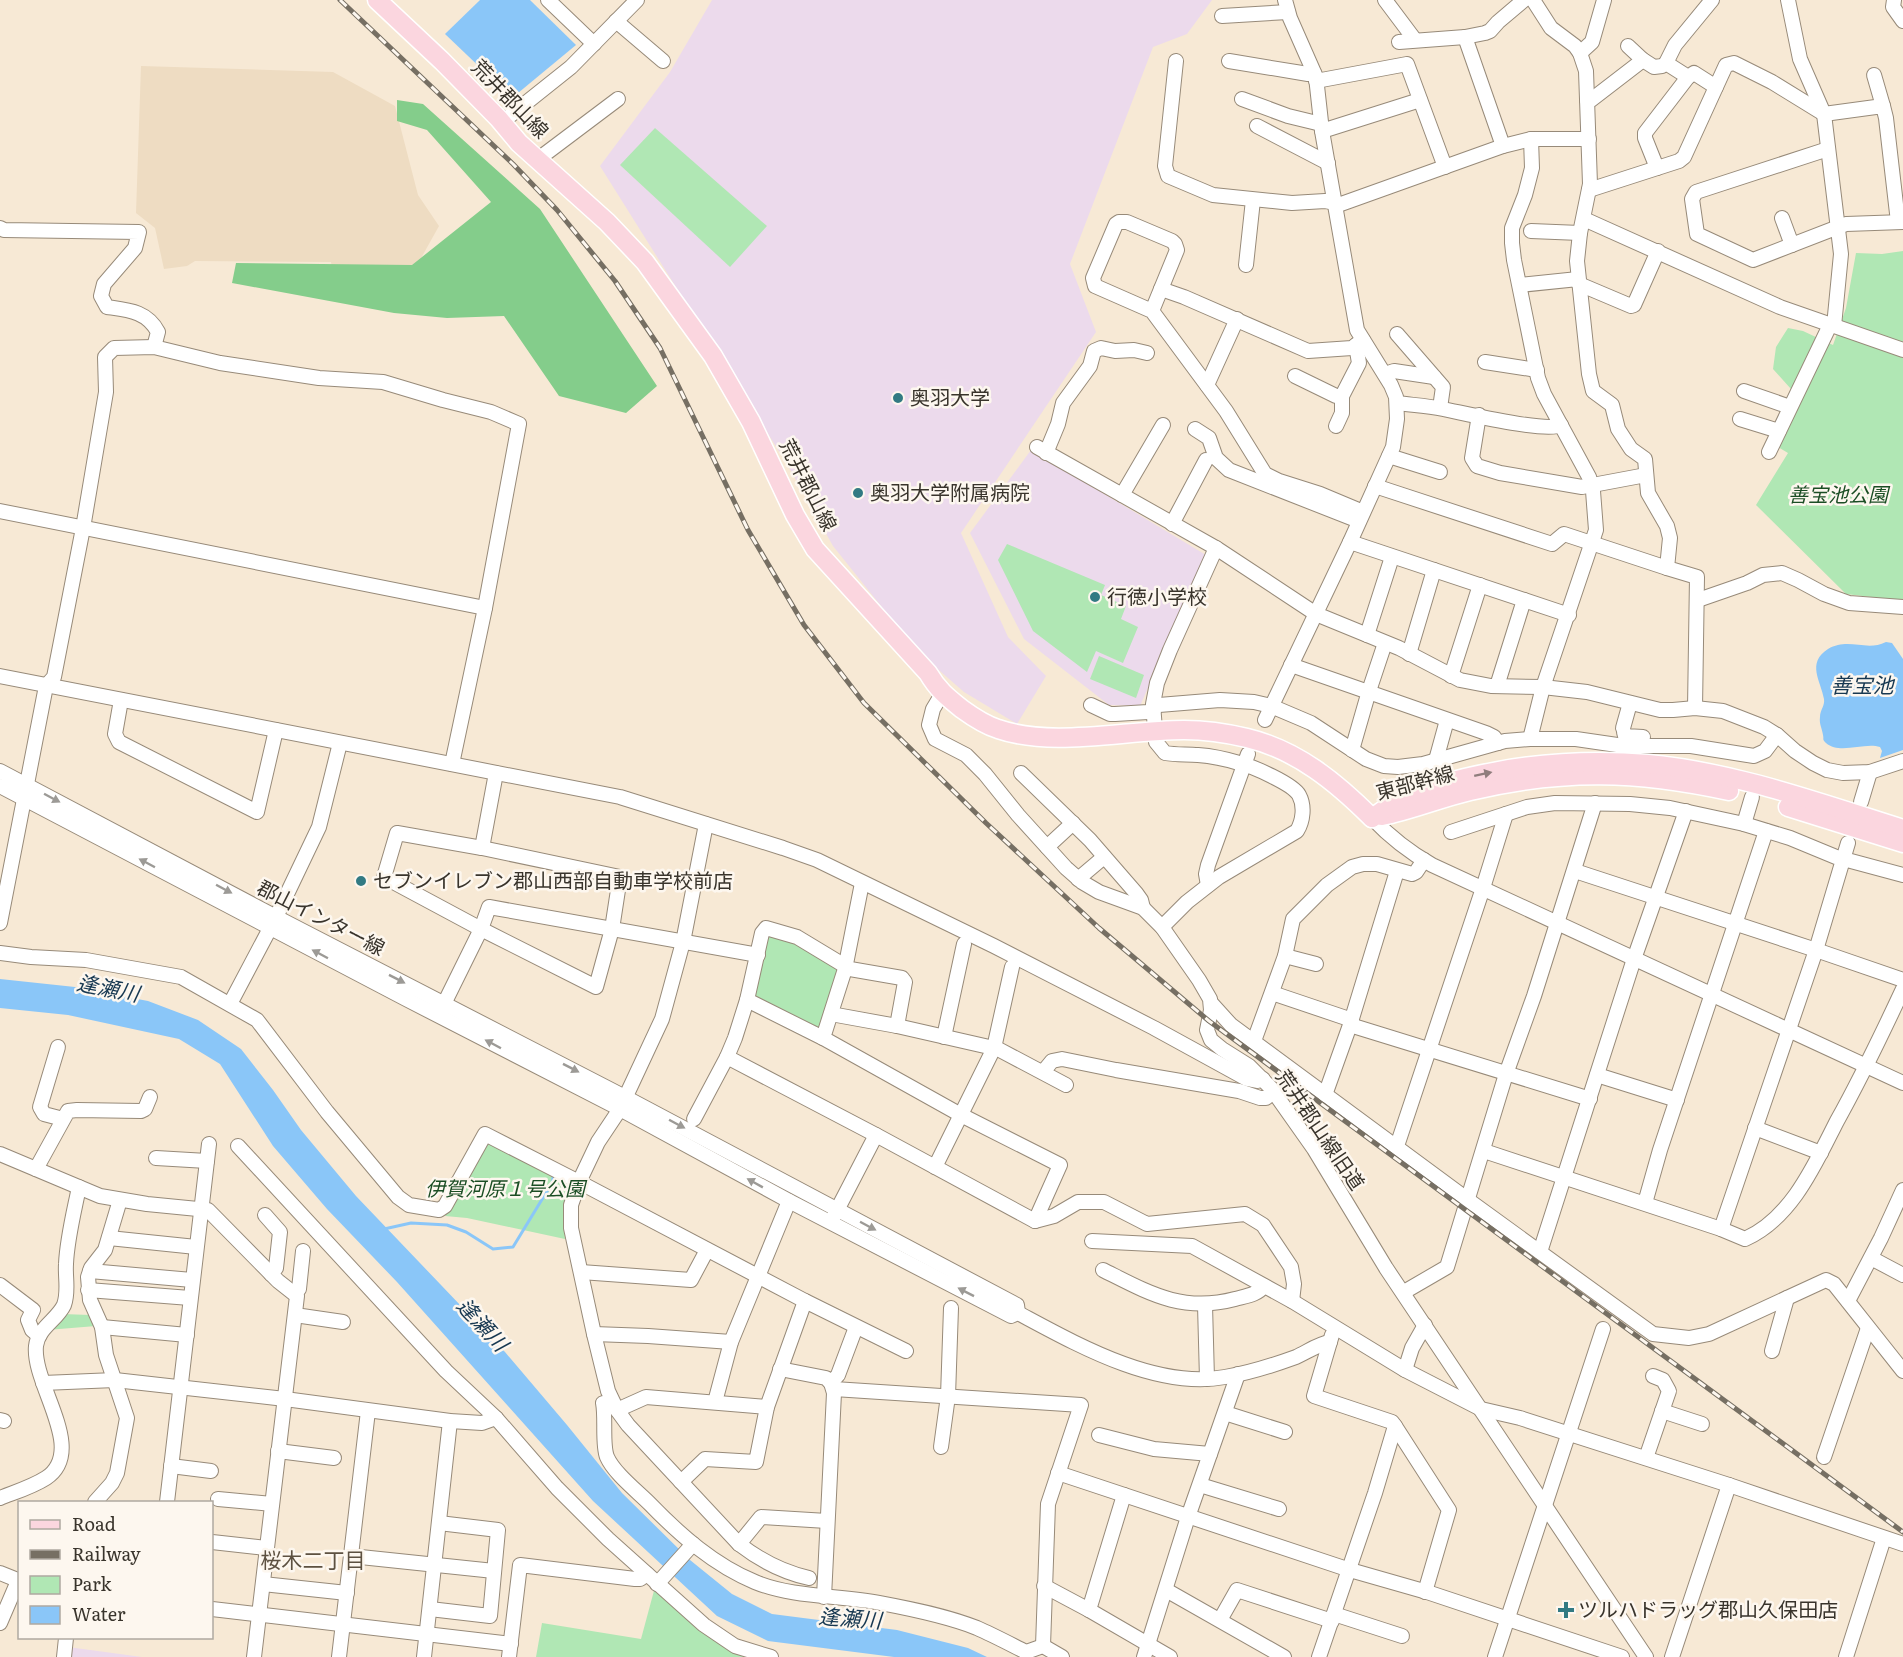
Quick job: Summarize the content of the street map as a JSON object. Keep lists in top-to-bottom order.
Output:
{
  "streets": {
    "main road": ["荒井郡山線", "東部幹線"],
    "street": ["郡山インター線", "荒井郡山線旧道"]
  },
  "crossings": [
    ["荒井郡山線", "東部幹線"]
  ],
  "districts": ["桜木二丁目"],
  "water": ["善宝池", "逢瀬川"],
  "parks": ["善宝池公園", "伊賀河原１号公園"],
  "places": {
    "other": [
      "奥羽大学",
      "奥羽大学附属病院",
      "行徳小学校",
      "セブンイレブン郡山西部自動車学校前店"
    ],
    "health": ["ツルハドラッグ郡山久保田店"]
  },
  "legend": [
    "Road",
    "Railway",
    "Park",
    "Water"
  ]
}
